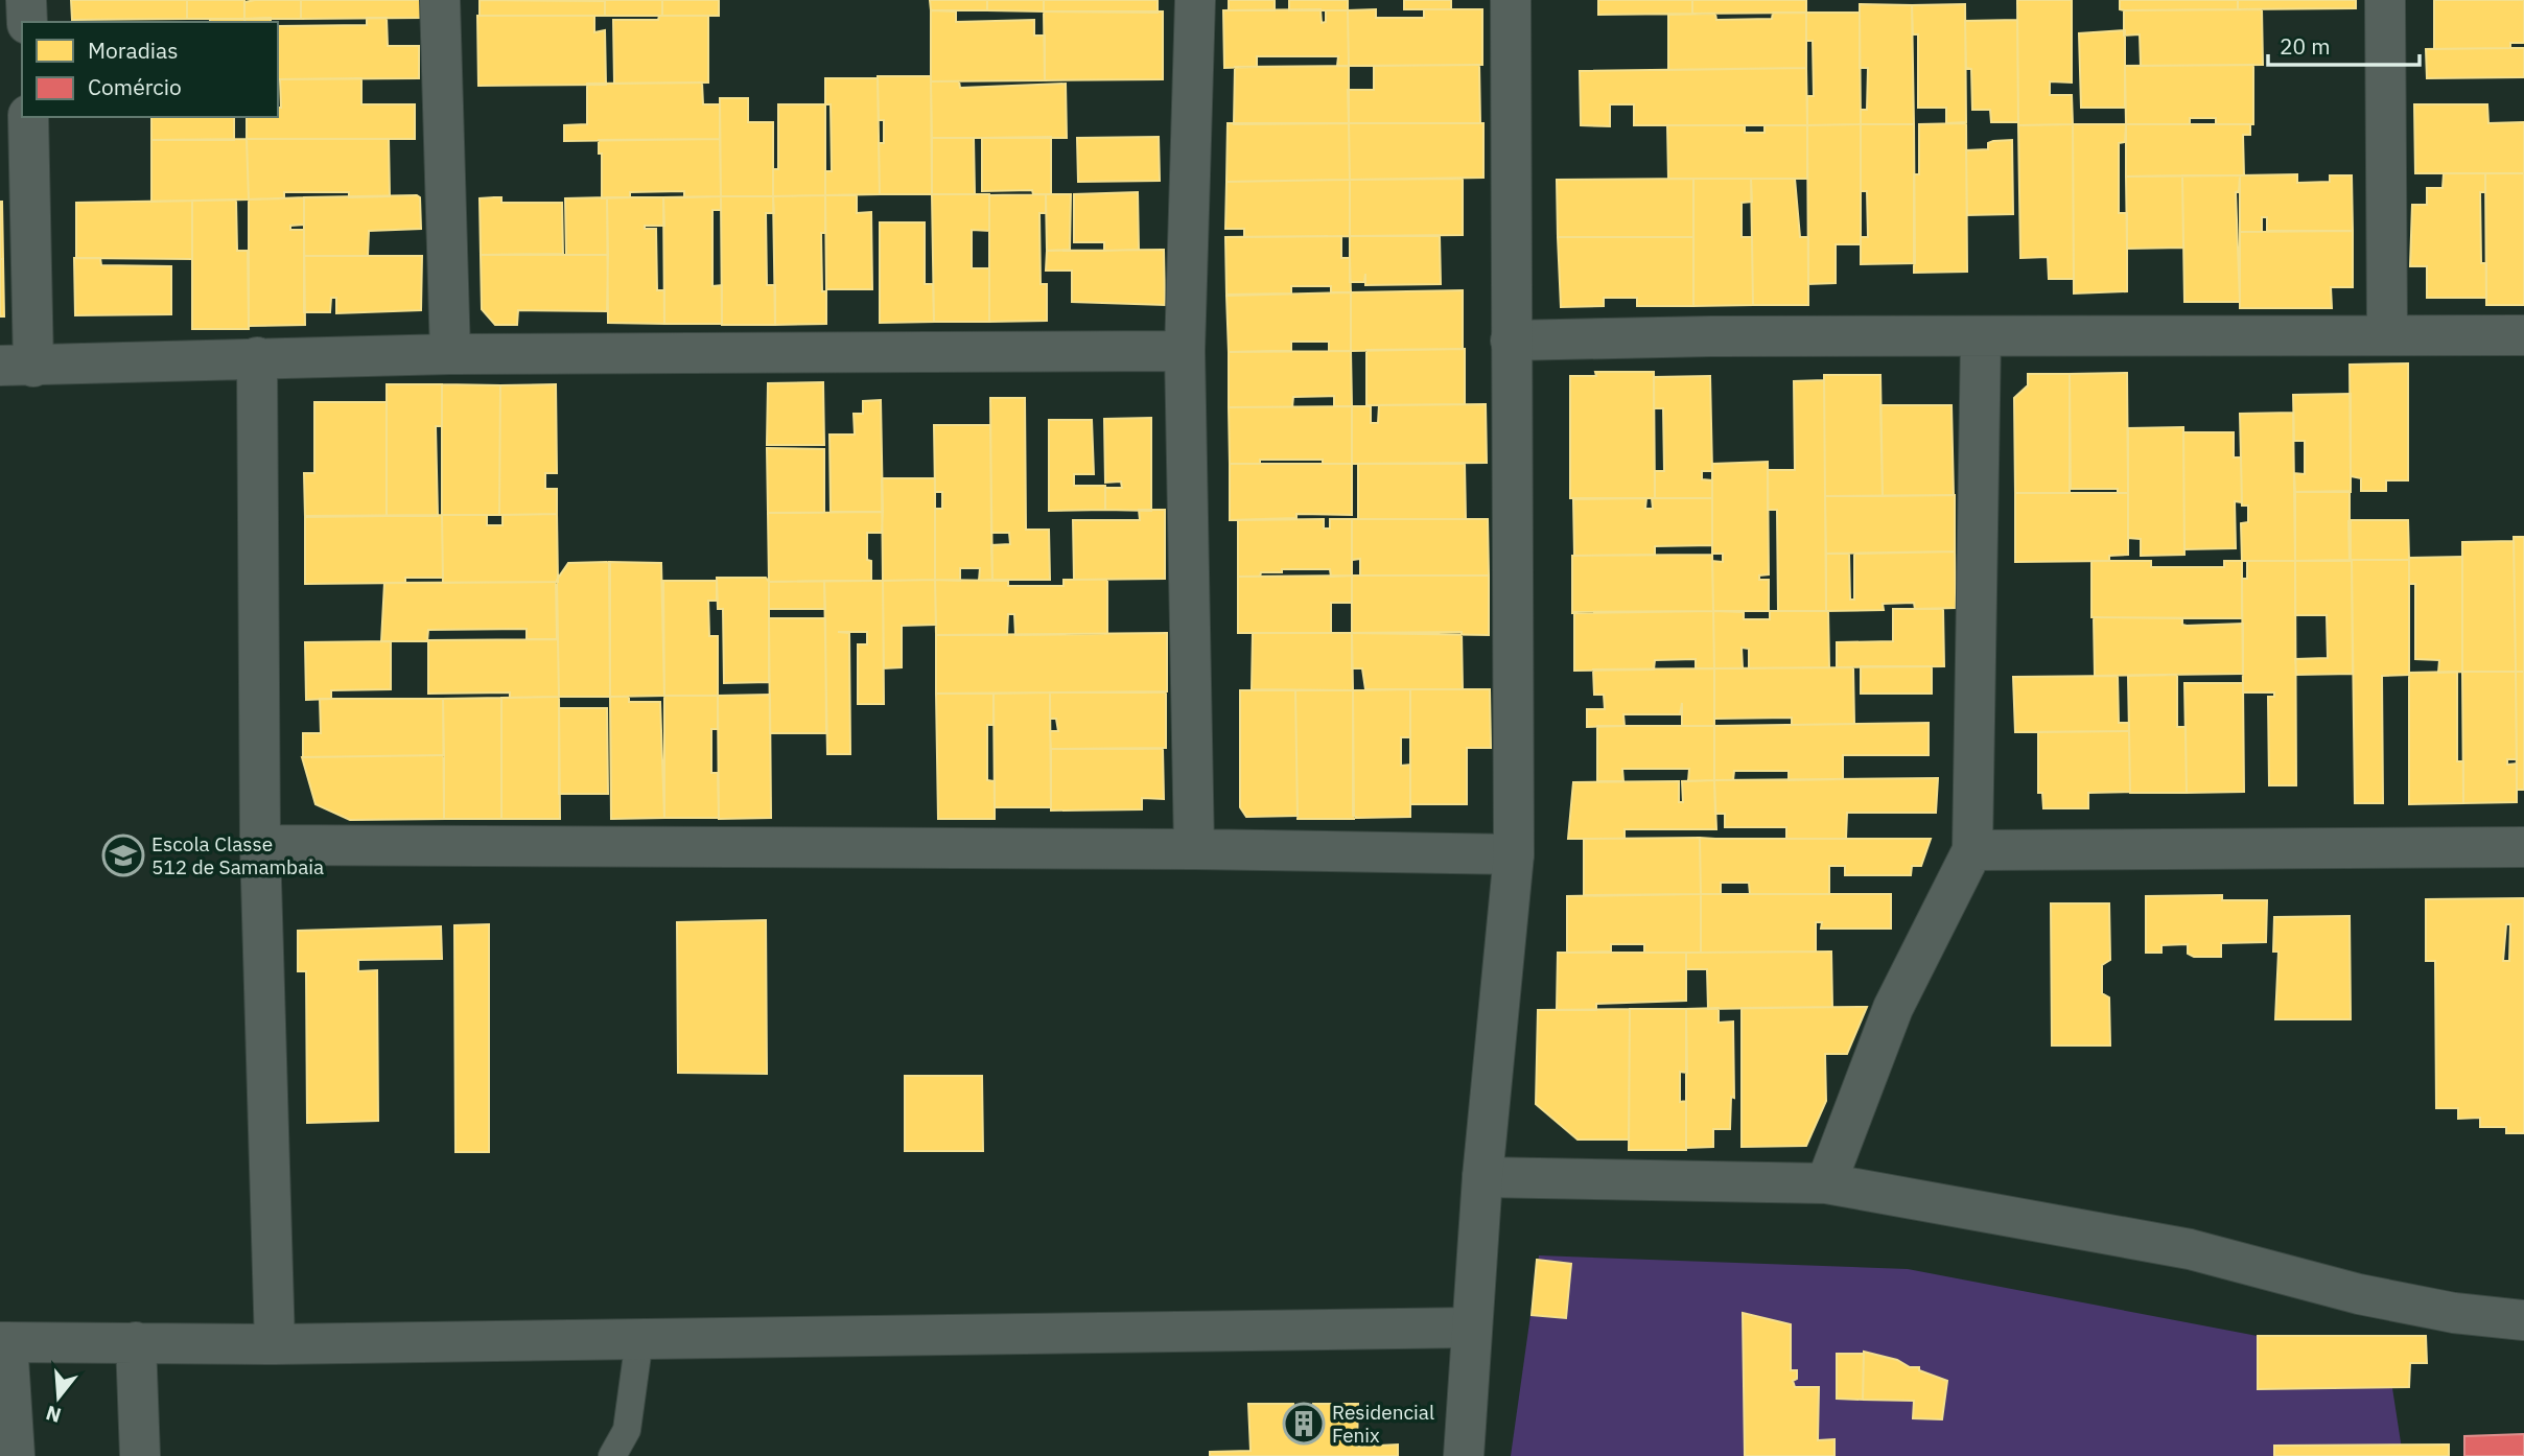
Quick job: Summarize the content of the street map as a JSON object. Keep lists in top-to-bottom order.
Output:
{
  "places": {
    "school or university": ["Escola Classe 512 de Samambaia"],
    "building": ["Residencial Fenix"]
  },
  "legend": ["Moradias", "Comércio"],
  "scale_bar": "20 m",
  "north": "bottom"
}
